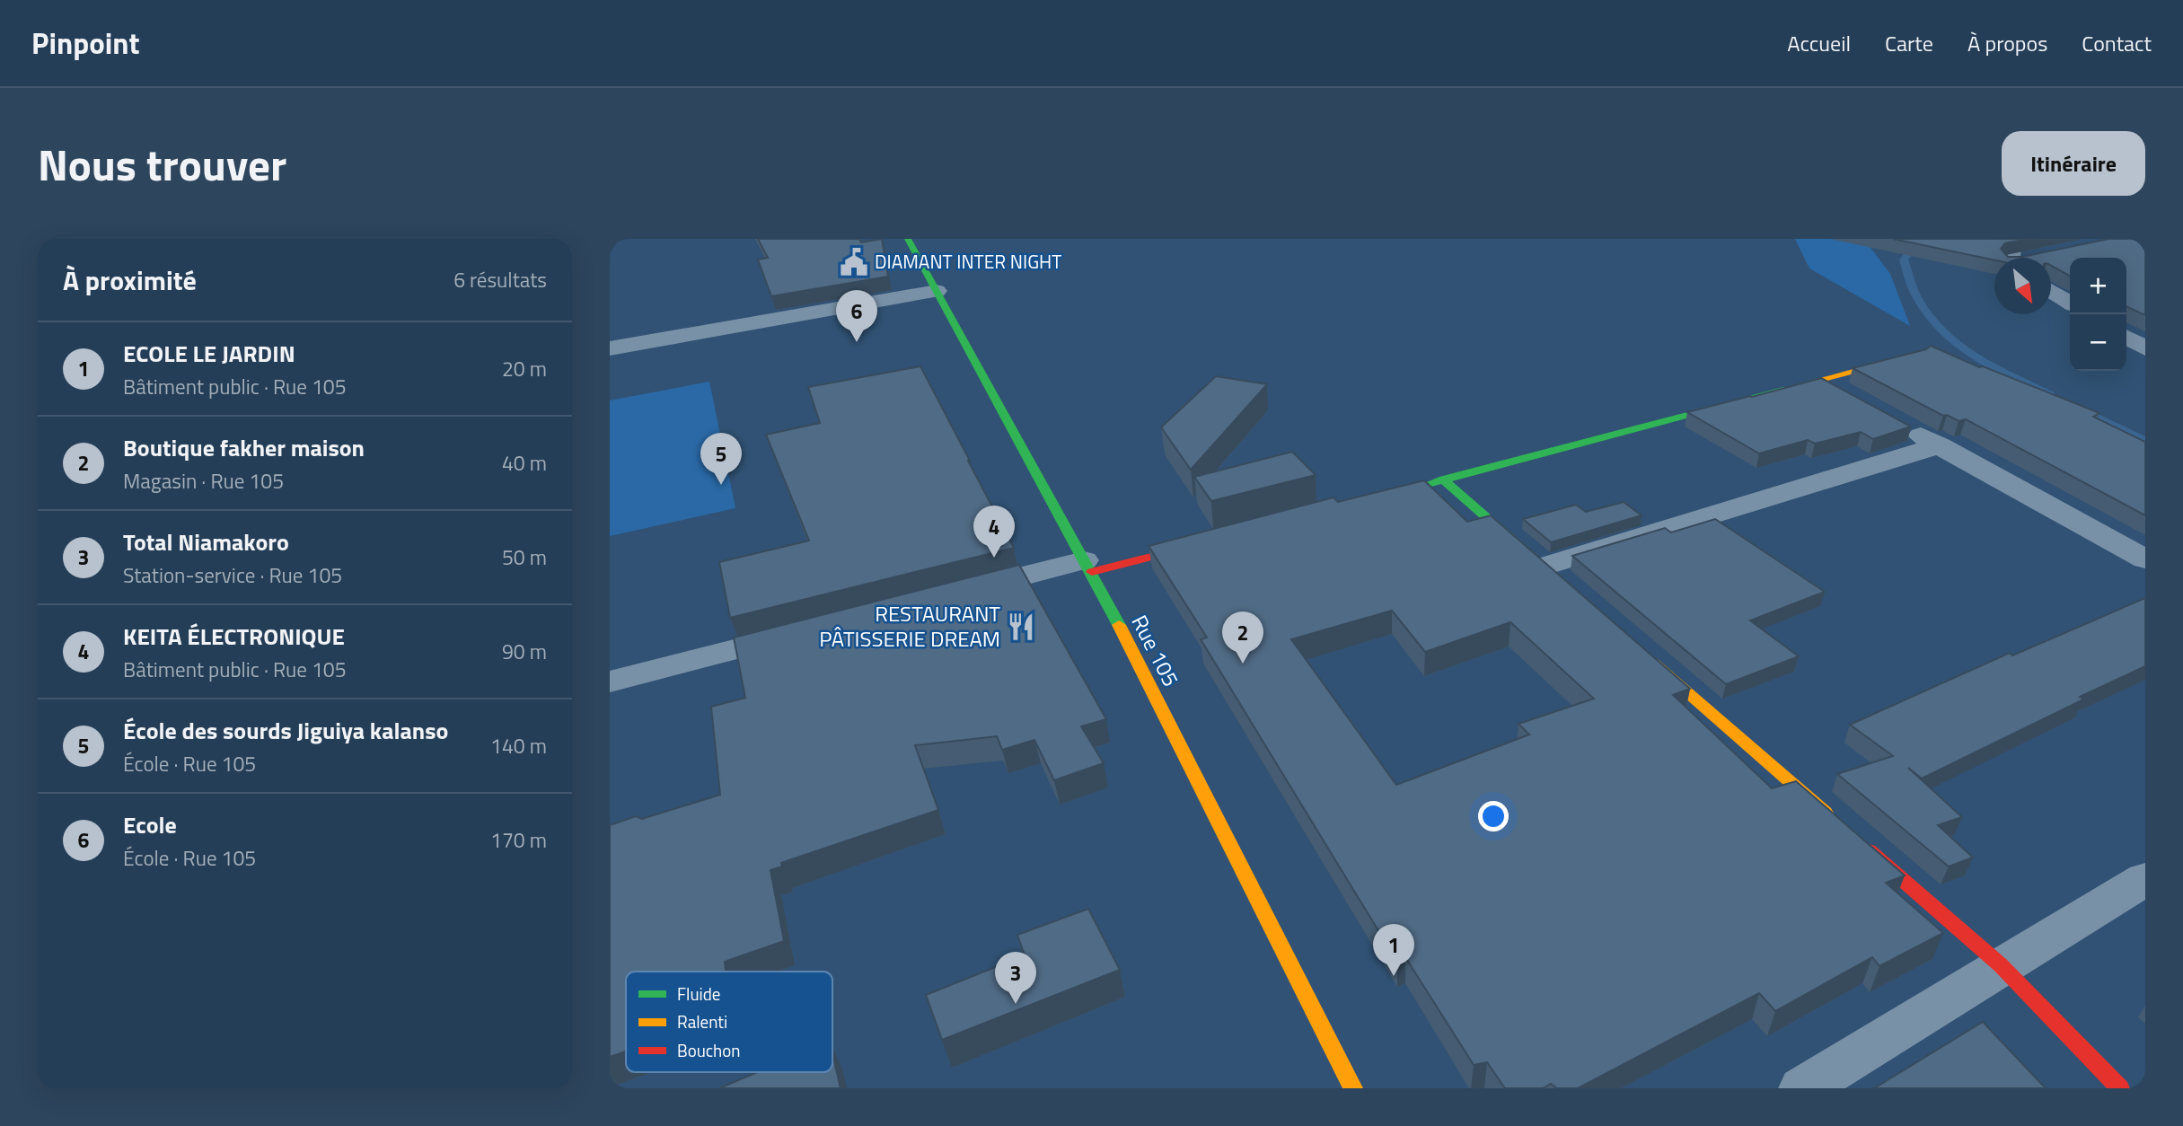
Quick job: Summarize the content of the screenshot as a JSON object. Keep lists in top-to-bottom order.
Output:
{
  "streets": {
    "street": ["Rue 105"]
  },
  "places": {
    "public building": ["DIAMANT INTER NIGHT"],
    "restaurant": ["RESTAURANT PÂTISSERIE DREAM"]
  },
  "legend": ["Fluide", "Ralenti", "Bouchon"],
  "north": "bottom right",
  "page": {
    "header": "Pinpoint",
    "nav": [
      "Accueil",
      "Carte",
      "À propos",
      "Contact"
    ],
    "title": "Nous trouver",
    "buttons": "Itinéraire",
    "heading": ["À proximité", "6 résultats"],
    "map_buttons": ["+", "−"],
    "pins": [
      "6",
      "5",
      "4",
      "2",
      "1",
      "3"
    ],
    "list": [
      {
        "mark": "1",
        "name": "ECOLE LE JARDIN",
        "note": "Bâtiment public · Rue 105",
        "value": "20 m"
      },
      {
        "mark": "2",
        "name": "Boutique fakher maison",
        "note": "Magasin · Rue 105",
        "value": "40 m"
      },
      {
        "mark": "3",
        "name": "Total Niamakoro",
        "note": "Station-service · Rue 105",
        "value": "50 m"
      },
      {
        "mark": "4",
        "name": "KEITA ÉLECTRONIQUE",
        "note": "Bâtiment public · Rue 105",
        "value": "90 m"
      },
      {
        "mark": "5",
        "name": "École des sourds Jiguiya kalanso",
        "note": "École · Rue 105",
        "value": "140 m"
      },
      {
        "mark": "6",
        "name": "Ecole",
        "note": "École · Rue 105",
        "value": "170 m"
      }
    ]
  }
}
